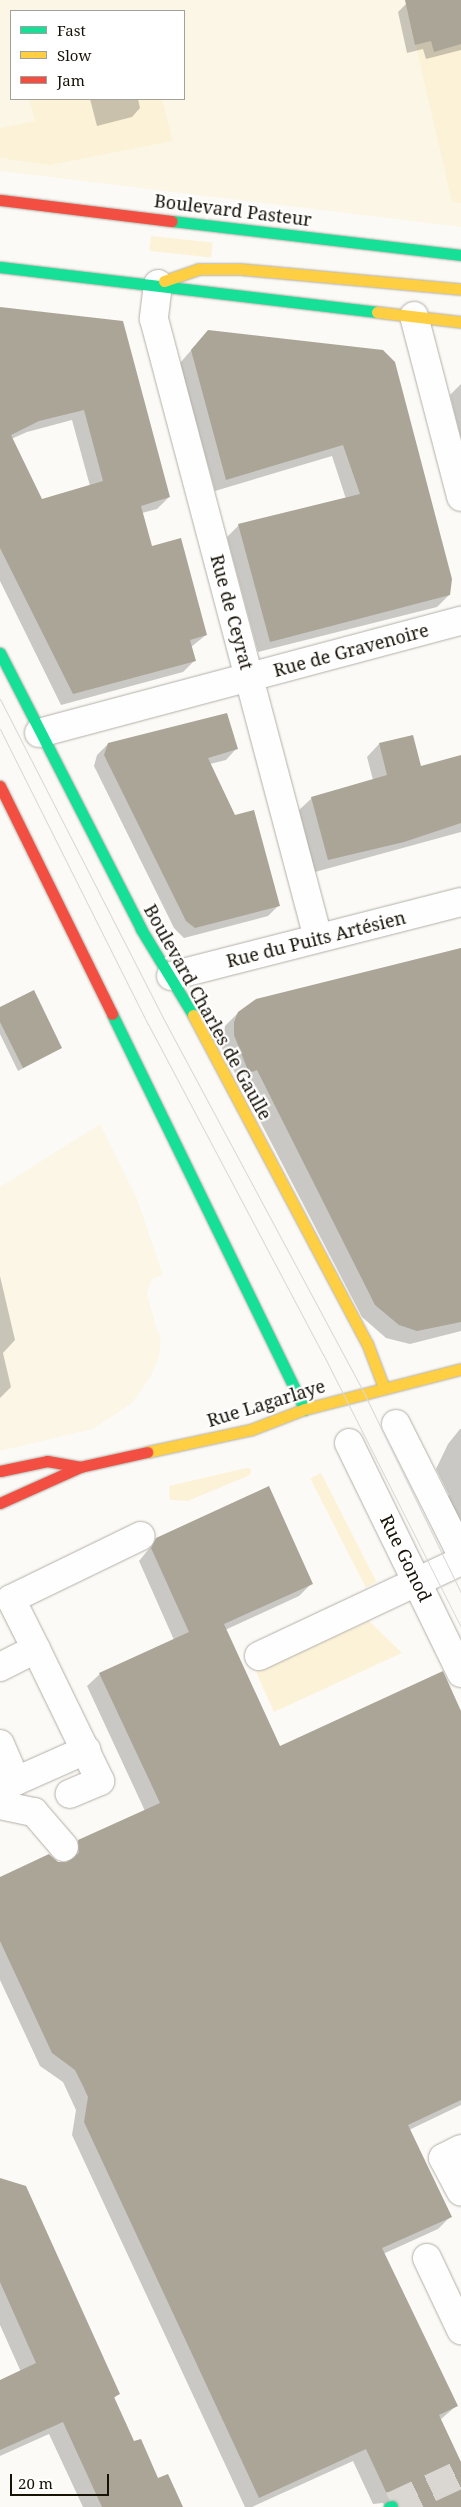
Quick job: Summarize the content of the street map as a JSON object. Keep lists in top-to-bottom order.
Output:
{
  "streets": {
    "main road": ["Boulevard Pasteur", "Boulevard Charles de Gaulle", "Rue Lagarlaye"],
    "street": [
      "Rue de Ceyrat",
      "Rue de Gravenoire",
      "Rue du Puits Artésien",
      "Rue Gonod"
    ]
  },
  "crossings": [
    ["Rue de Ceyrat", "Rue de Gravenoire"],
    ["Rue de Ceyrat", "Rue du Puits Artésien"],
    ["Rue de Gravenoire", "Boulevard Charles de Gaulle"],
    ["Rue du Puits Artésien", "Boulevard Charles de Gaulle"],
    ["Boulevard Charles de Gaulle", "Rue Lagarlaye"]
  ],
  "legend": ["Fast", "Slow", "Jam"],
  "scale_bar": "20 m"
}
